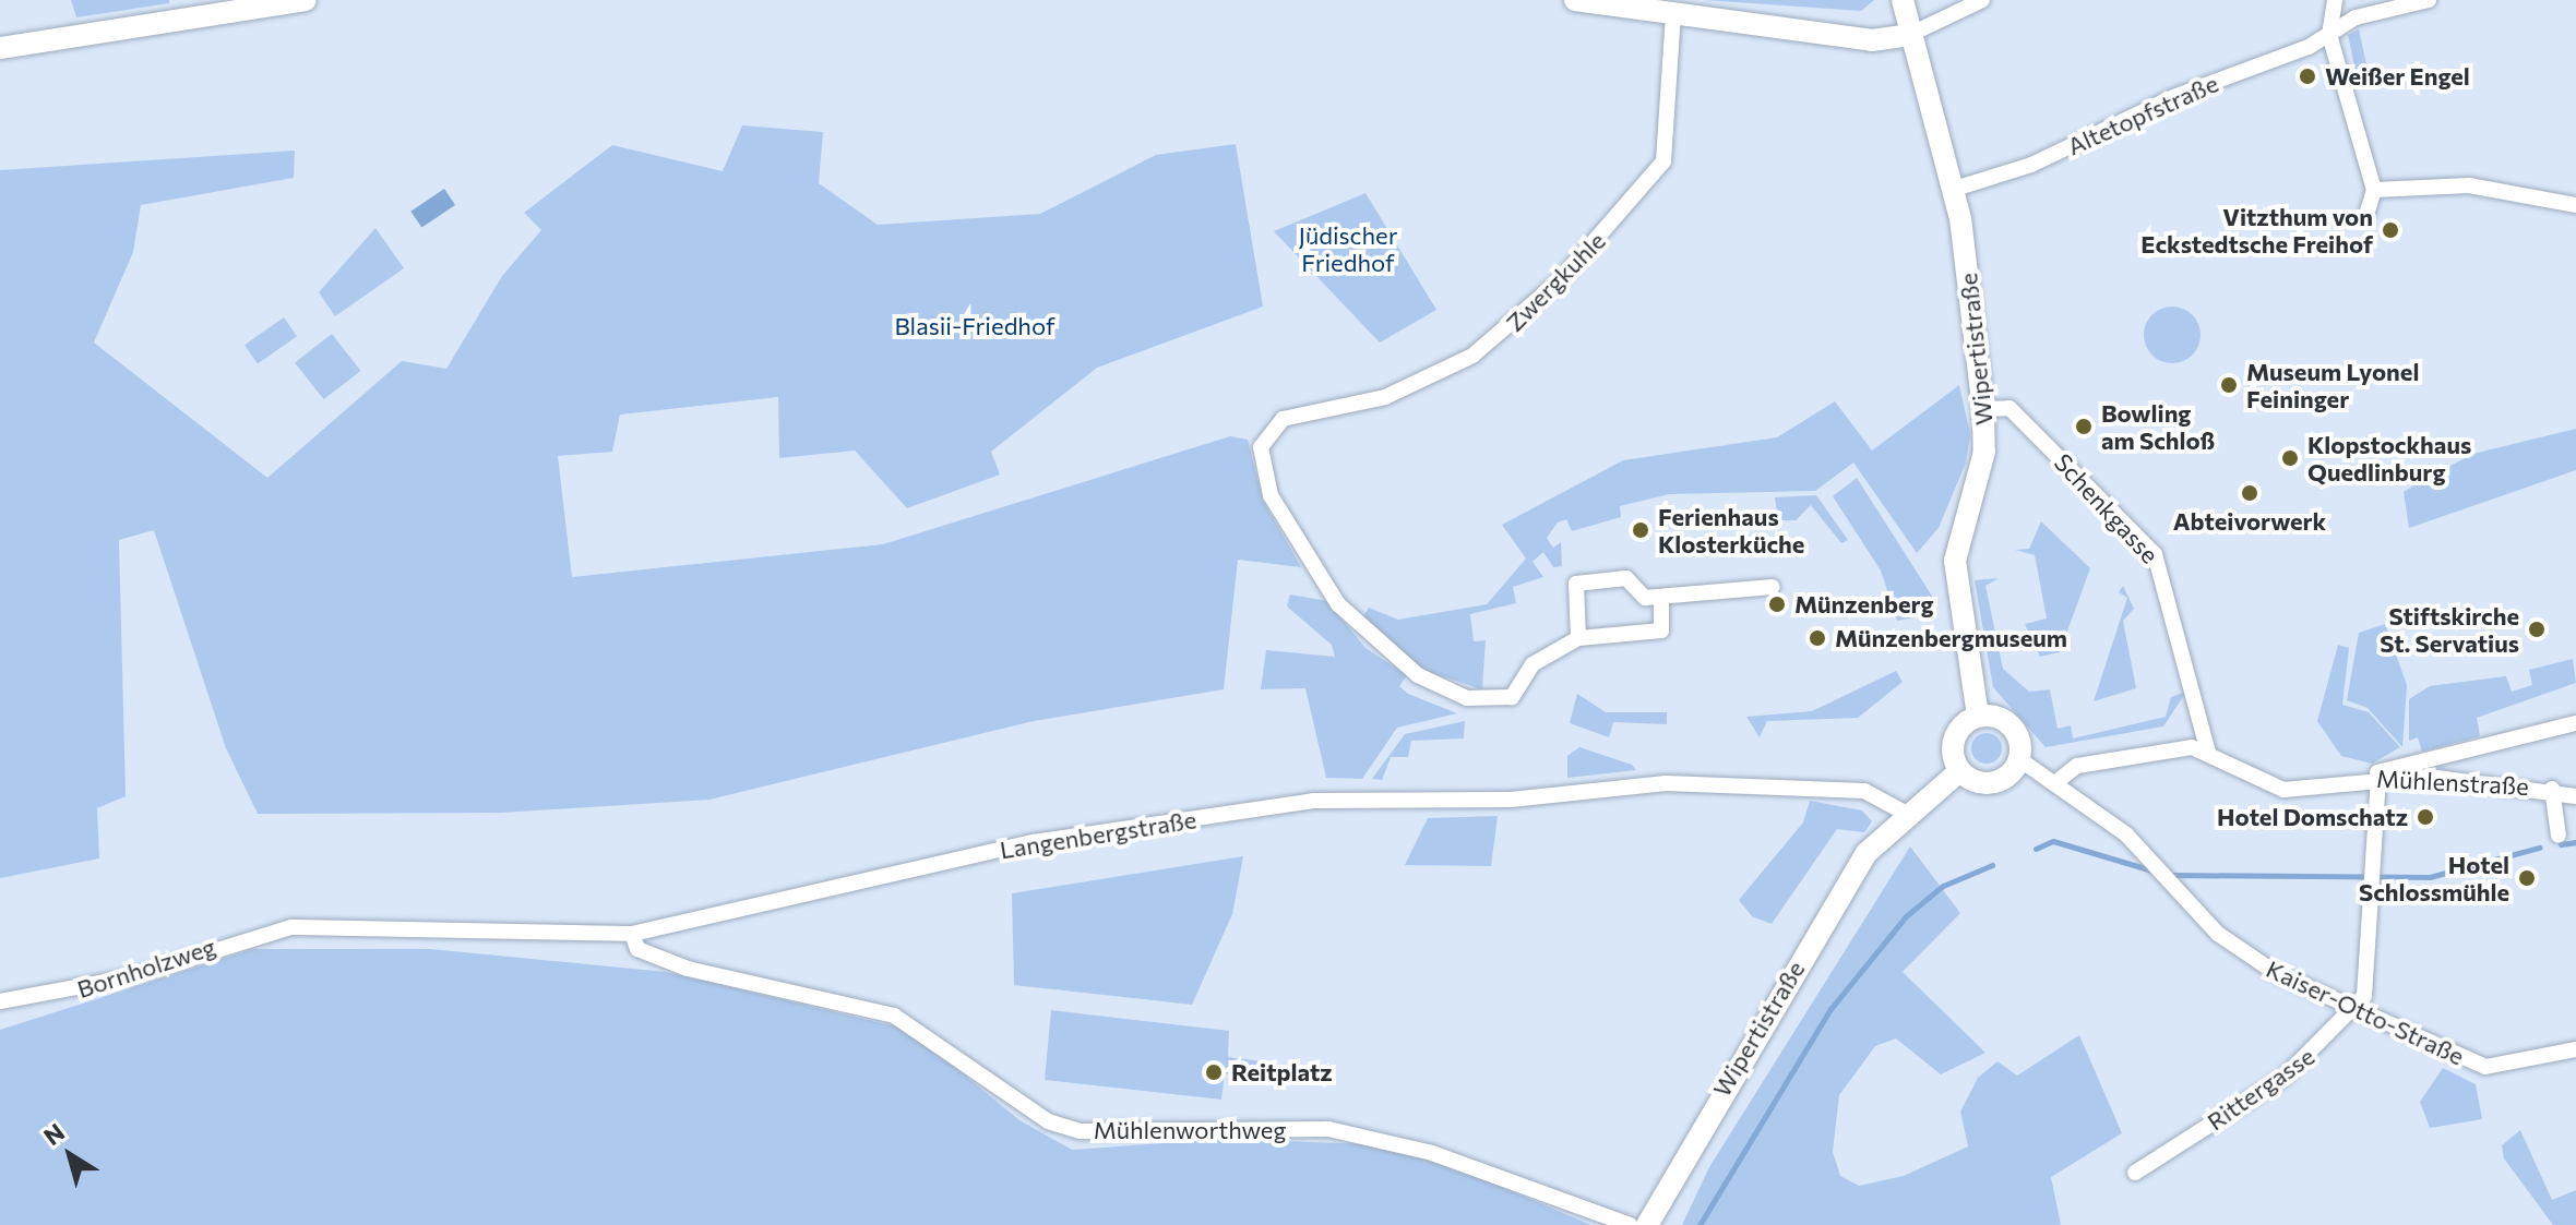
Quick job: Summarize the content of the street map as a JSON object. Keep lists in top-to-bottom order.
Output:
{
  "streets": {
    "street": [
      "Altetopfstraße",
      "Zwergkuhle",
      "Wipertistraße",
      "Schenkgasse",
      "Mühlenstraße",
      "Langenbergstraße",
      "Bornholzweg",
      "Kaiser-Otto-Straße",
      "Rittergasse",
      "Mühlenworthweg"
    ]
  },
  "crossings": [
    ["Altetopfstraße", "Wipertistraße"],
    ["Wipertistraße", "Schenkgasse"],
    ["Wipertistraße", "Langenbergstraße"],
    ["Wipertistraße", "Kaiser-Otto-Straße"],
    ["Schenkgasse", "Mühlenstraße"],
    ["Mühlenstraße", "Kaiser-Otto-Straße"],
    ["Mühlenstraße", "Rittergasse"],
    ["Langenbergstraße", "Bornholzweg"],
    ["Langenbergstraße", "Mühlenworthweg"],
    ["Kaiser-Otto-Straße", "Rittergasse"]
  ],
  "parks": ["Jüdischer Friedhof", "Blasii-Friedhof"],
  "places": [
    "Weißer Engel",
    "Vitzthum von Eckstedtsche Freihof",
    "Museum Lyonel Feininger",
    "Bowling am Schloß",
    "Klopstockhaus Quedlinburg",
    "Abteivorwerk",
    "Ferienhaus Klosterküche",
    "Münzenberg",
    "Stiftskirche St. Servatius",
    "Münzenbergmuseum",
    "Hotel Domschatz",
    "Hotel Schlossmühle",
    "Reitplatz"
  ],
  "north": "top left"
}
